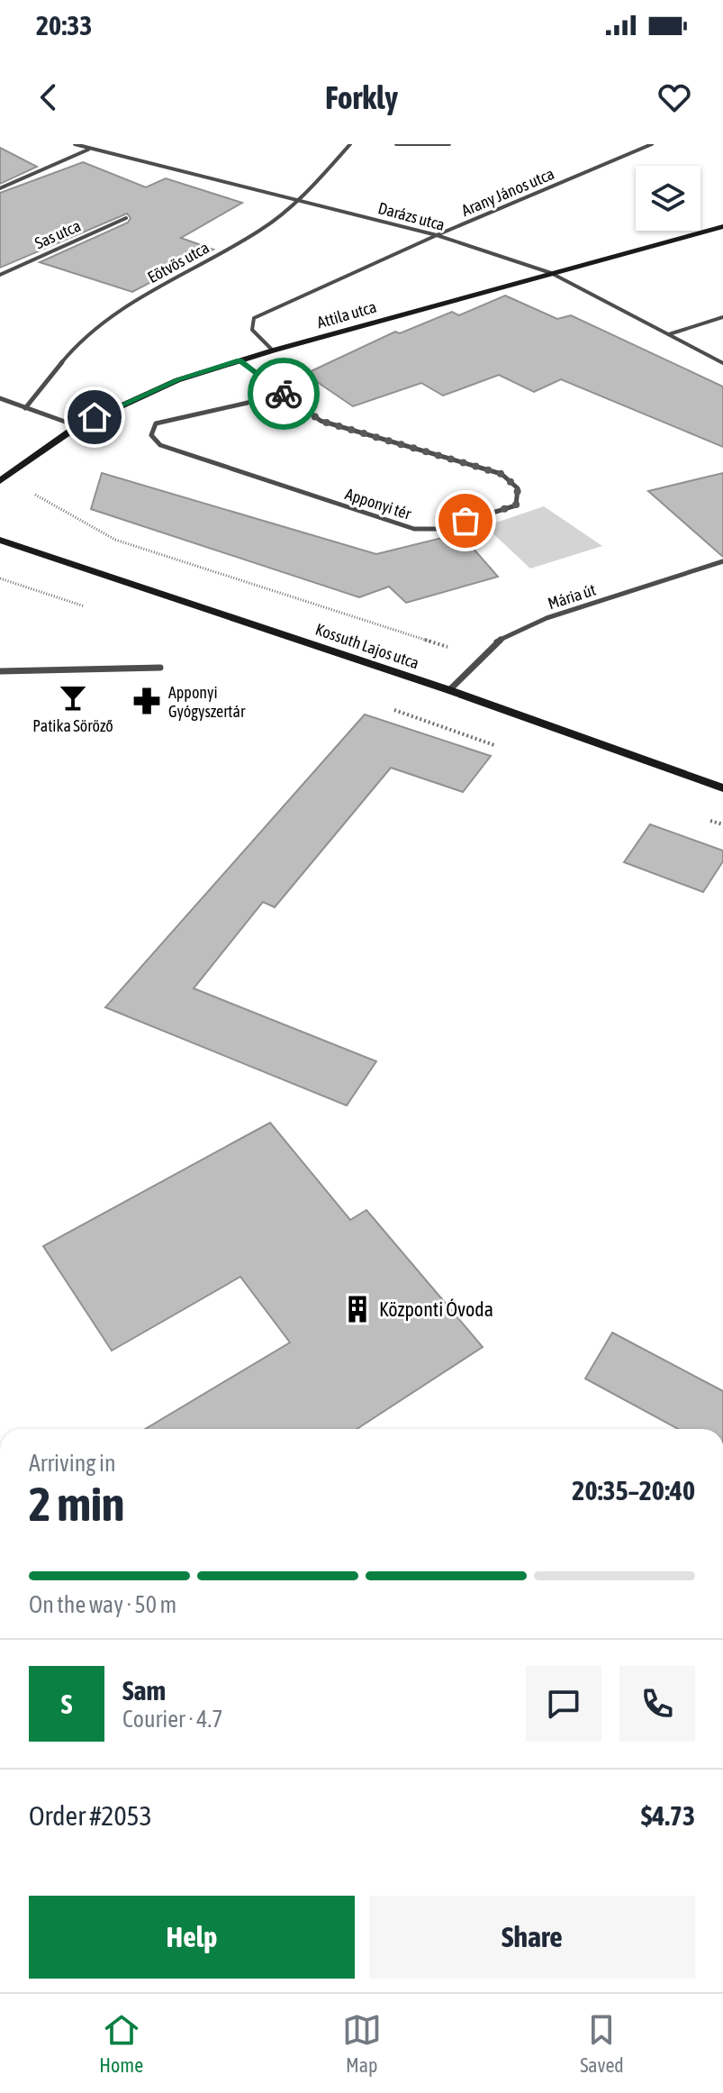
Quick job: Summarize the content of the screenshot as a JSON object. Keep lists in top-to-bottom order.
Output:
{
  "streets": {
    "main road": ["Attila utca", "Kossuth Lajos utca"],
    "street": [
      "Arany János utca",
      "Darázs utca",
      "Sas utca",
      "Eötvös utca",
      "Apponyi tér",
      "Mária út"
    ]
  },
  "crossings": [
    ["Arany János utca", "Darázs utca"],
    ["Arany János utca", "Attila utca"],
    ["Darázs utca", "Eötvös utca"],
    ["Darázs utca", "Attila utca"],
    ["Attila utca", "Apponyi tér"],
    ["Mária út", "Kossuth Lajos utca"]
  ],
  "places": {
    "bar": ["Patika Söröző"],
    "pharmacy": ["Apponyi Gyógyszertár"],
    "building": ["Központi Óvoda"]
  },
  "page": {
    "status": "20:33",
    "header": "Forkly",
    "heading": ["2 min", "Arriving in", "20:35–20:40"],
    "panel": [
      "Sam",
      "Courier · 4.7",
      "Order #2053",
      "$4.73"
    ],
    "bar": "On the way · 50 m",
    "round": "S",
    "buttons": ["Help", "Share"],
    "tabs": ["Home", "Map", "Saved"]
  }
}
